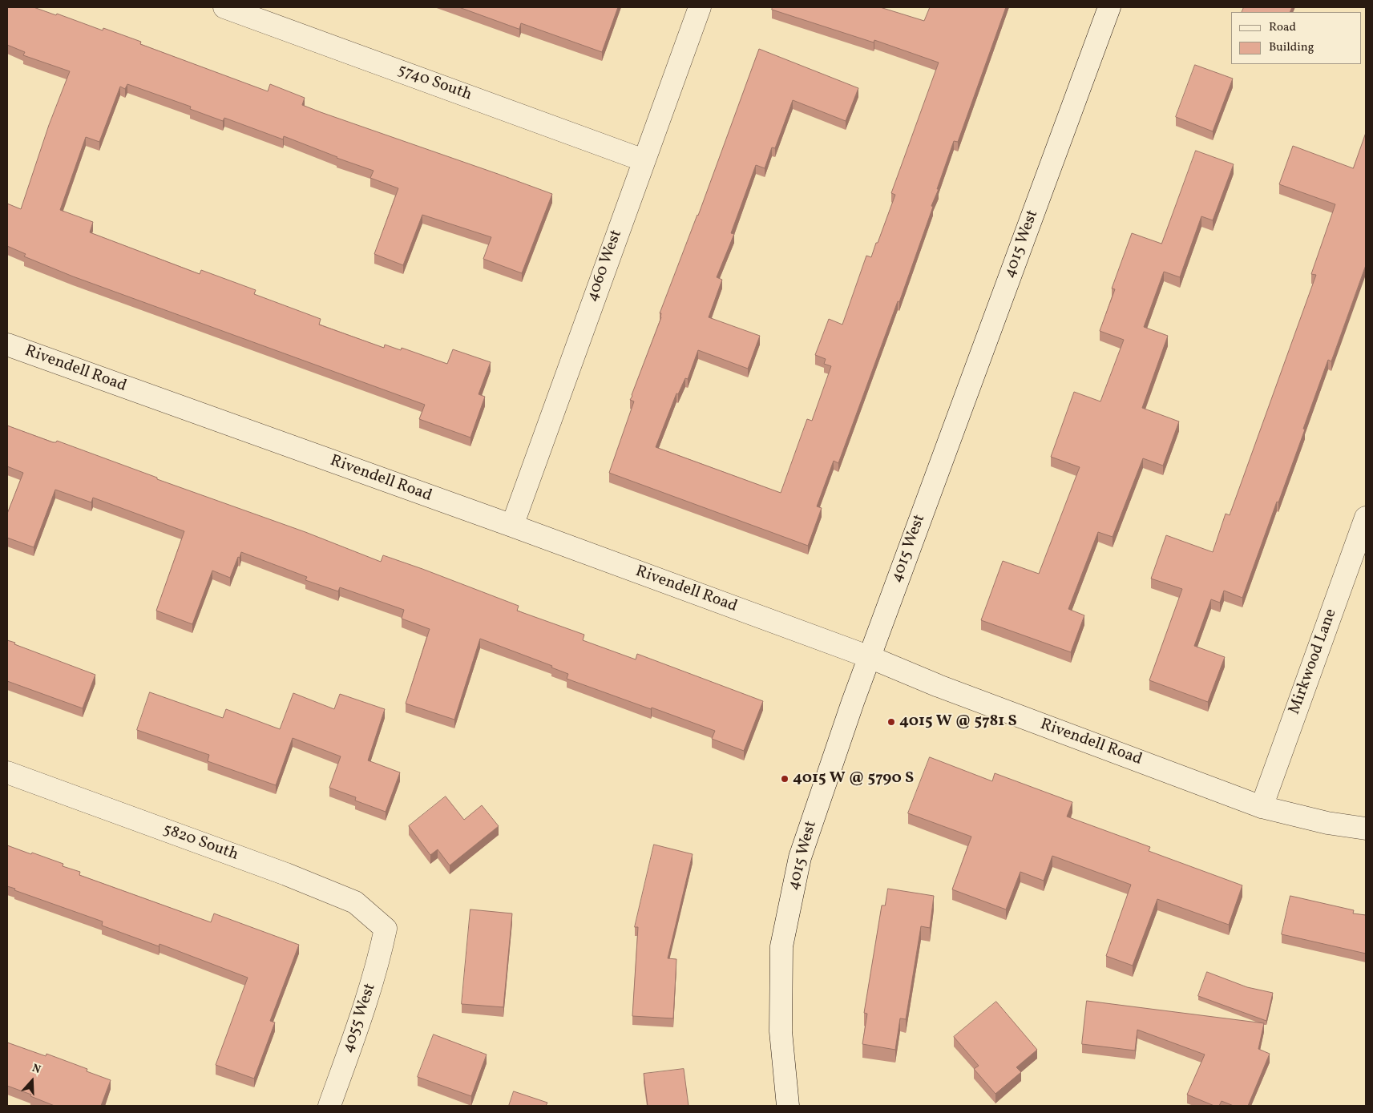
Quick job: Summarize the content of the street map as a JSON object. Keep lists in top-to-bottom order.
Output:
{
  "streets": {
    "street": [
      "5740 South",
      "4015 West",
      "4060 West",
      "Rivendell Road",
      "Mirkwood Lane",
      "5820 South",
      "4055 West"
    ]
  },
  "crossings": [
    ["5740 South", "4060 West"],
    ["4015 West", "Rivendell Road"],
    ["4060 West", "Rivendell Road"],
    ["Rivendell Road", "Mirkwood Lane"],
    ["5820 South", "4055 West"]
  ],
  "places": ["4015 W @ 5781 S", "4015 W @ 5790 S"],
  "legend": ["Road", "Building"],
  "north": "top"
}
